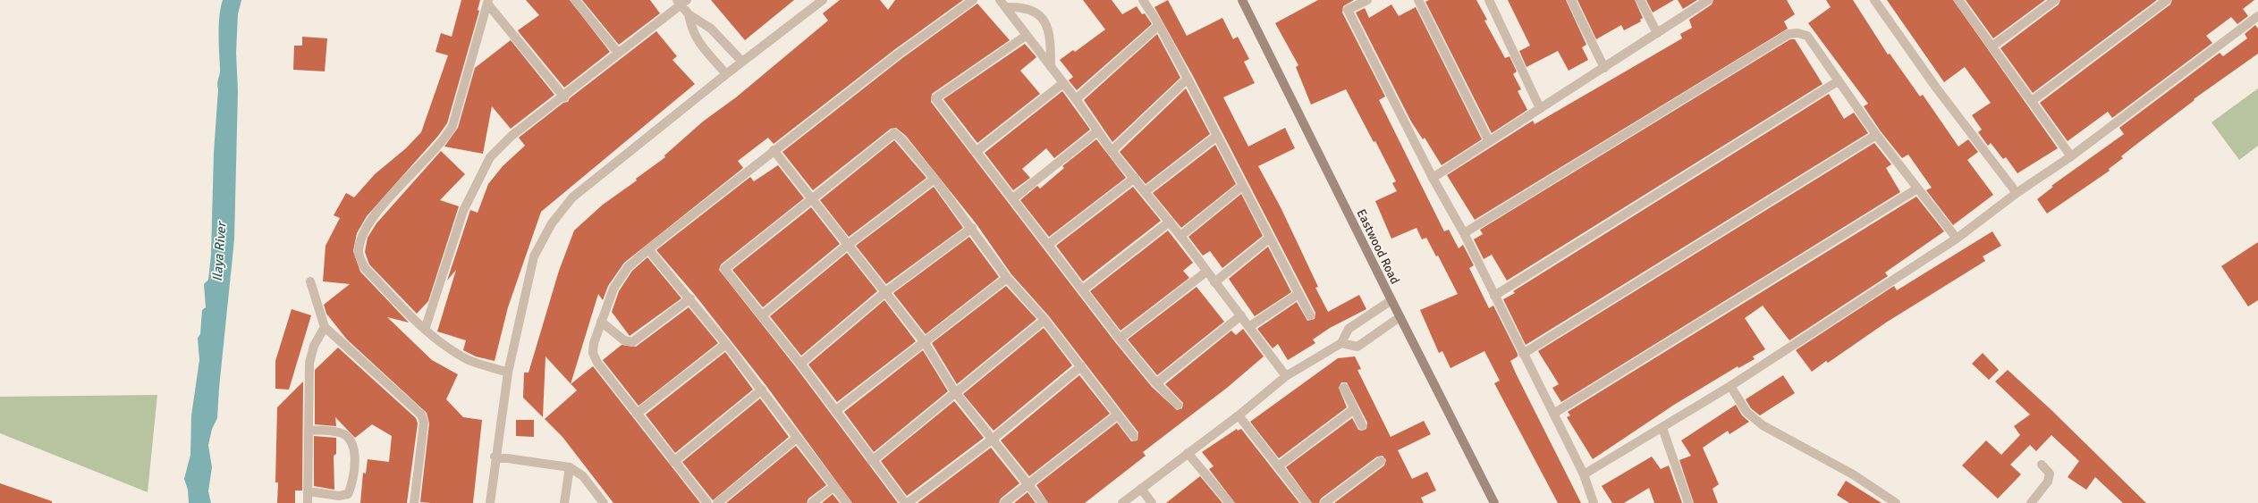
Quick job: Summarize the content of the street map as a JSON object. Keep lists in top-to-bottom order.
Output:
{
  "streets": {
    "main road": ["Eastwood Road"]
  },
  "water": ["Ilaya River"]
}
